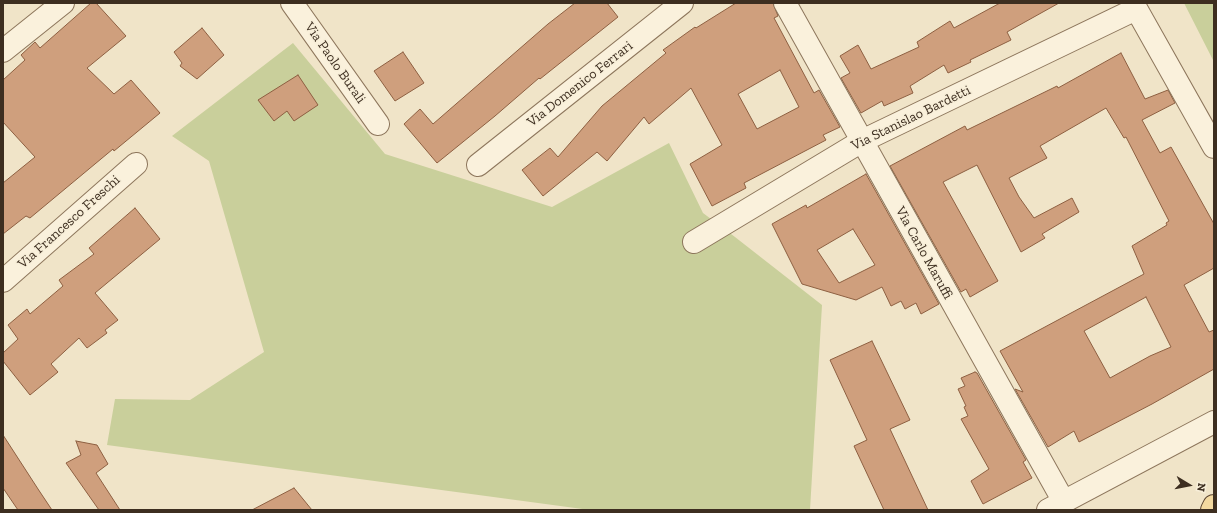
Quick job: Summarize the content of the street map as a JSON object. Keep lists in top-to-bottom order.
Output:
{
  "streets": {
    "street": [
      "Via Paolo Burali",
      "Via Domenico Ferrari",
      "Via Stanislao Bardetti",
      "Via Francesco Freschi",
      "Via Carlo Maruffi"
    ]
  },
  "crossings": [
    ["Via Stanislao Bardetti", "Via Carlo Maruffi"]
  ],
  "north": "right"
}
